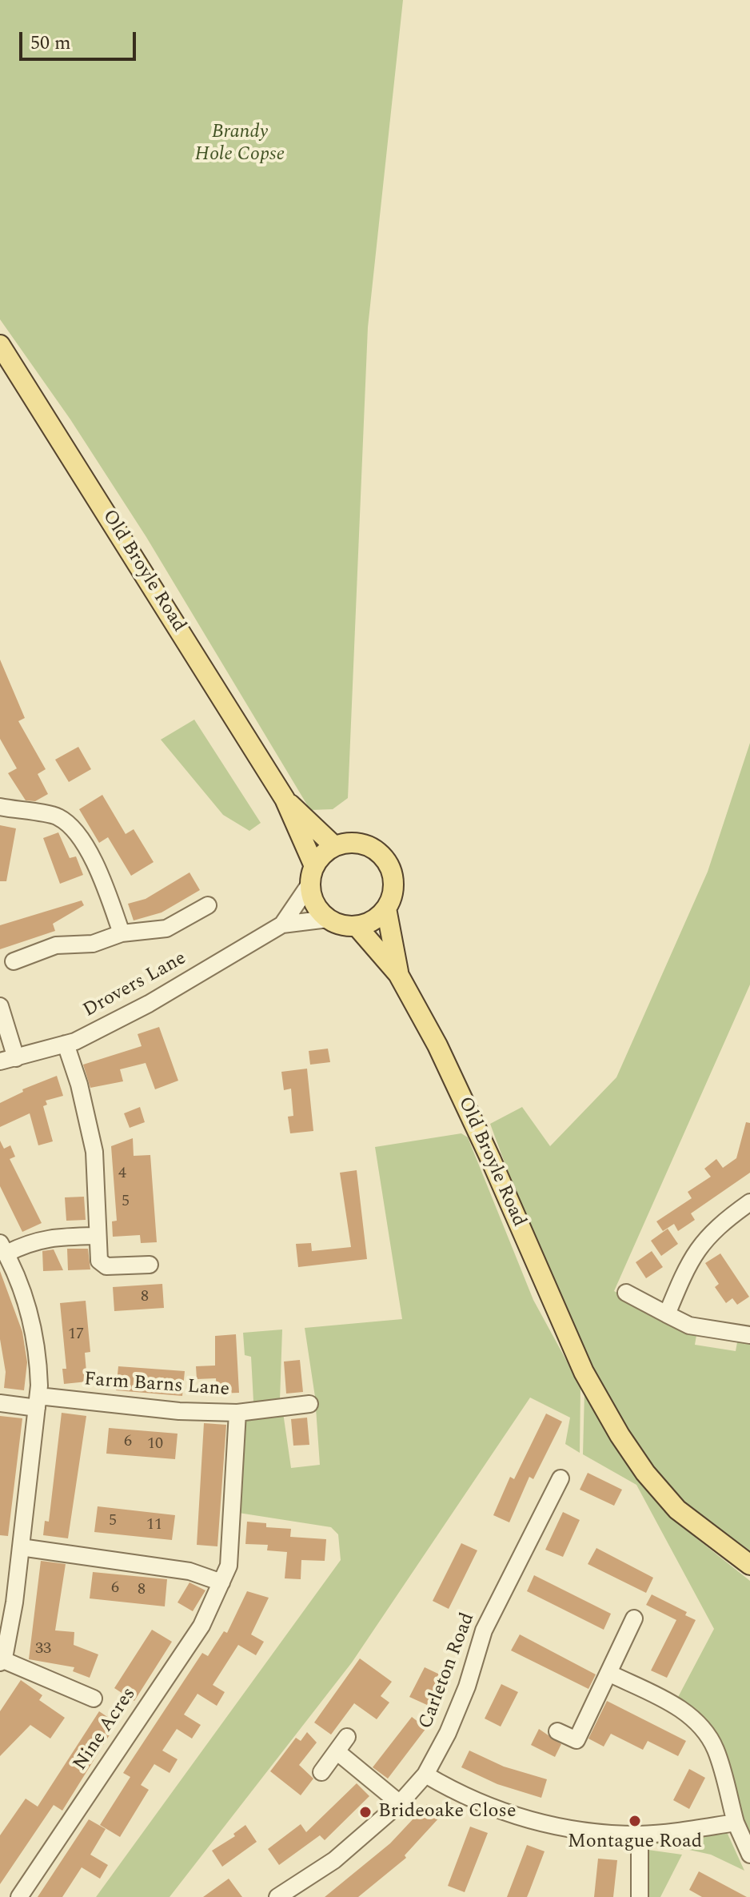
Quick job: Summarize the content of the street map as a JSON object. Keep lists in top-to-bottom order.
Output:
{
  "streets": {
    "main road": ["Old Broyle Road"],
    "street": [
      "Drovers Lane",
      "Farm Barns Lane",
      "Carleton Road",
      "Nine Acres"
    ]
  },
  "crossings": [
    ["Old Broyle Road", "Drovers Lane"],
    ["Farm Barns Lane", "Nine Acres"]
  ],
  "parks": ["Brandy Hole Copse"],
  "places": ["Brideoake Close", "Montague Road"],
  "house_numbers": [
    "4",
    "5",
    "8",
    "17",
    "6",
    "10",
    "5",
    "11",
    "6",
    "8",
    "33"
  ],
  "scale_bar": "50 m"
}
